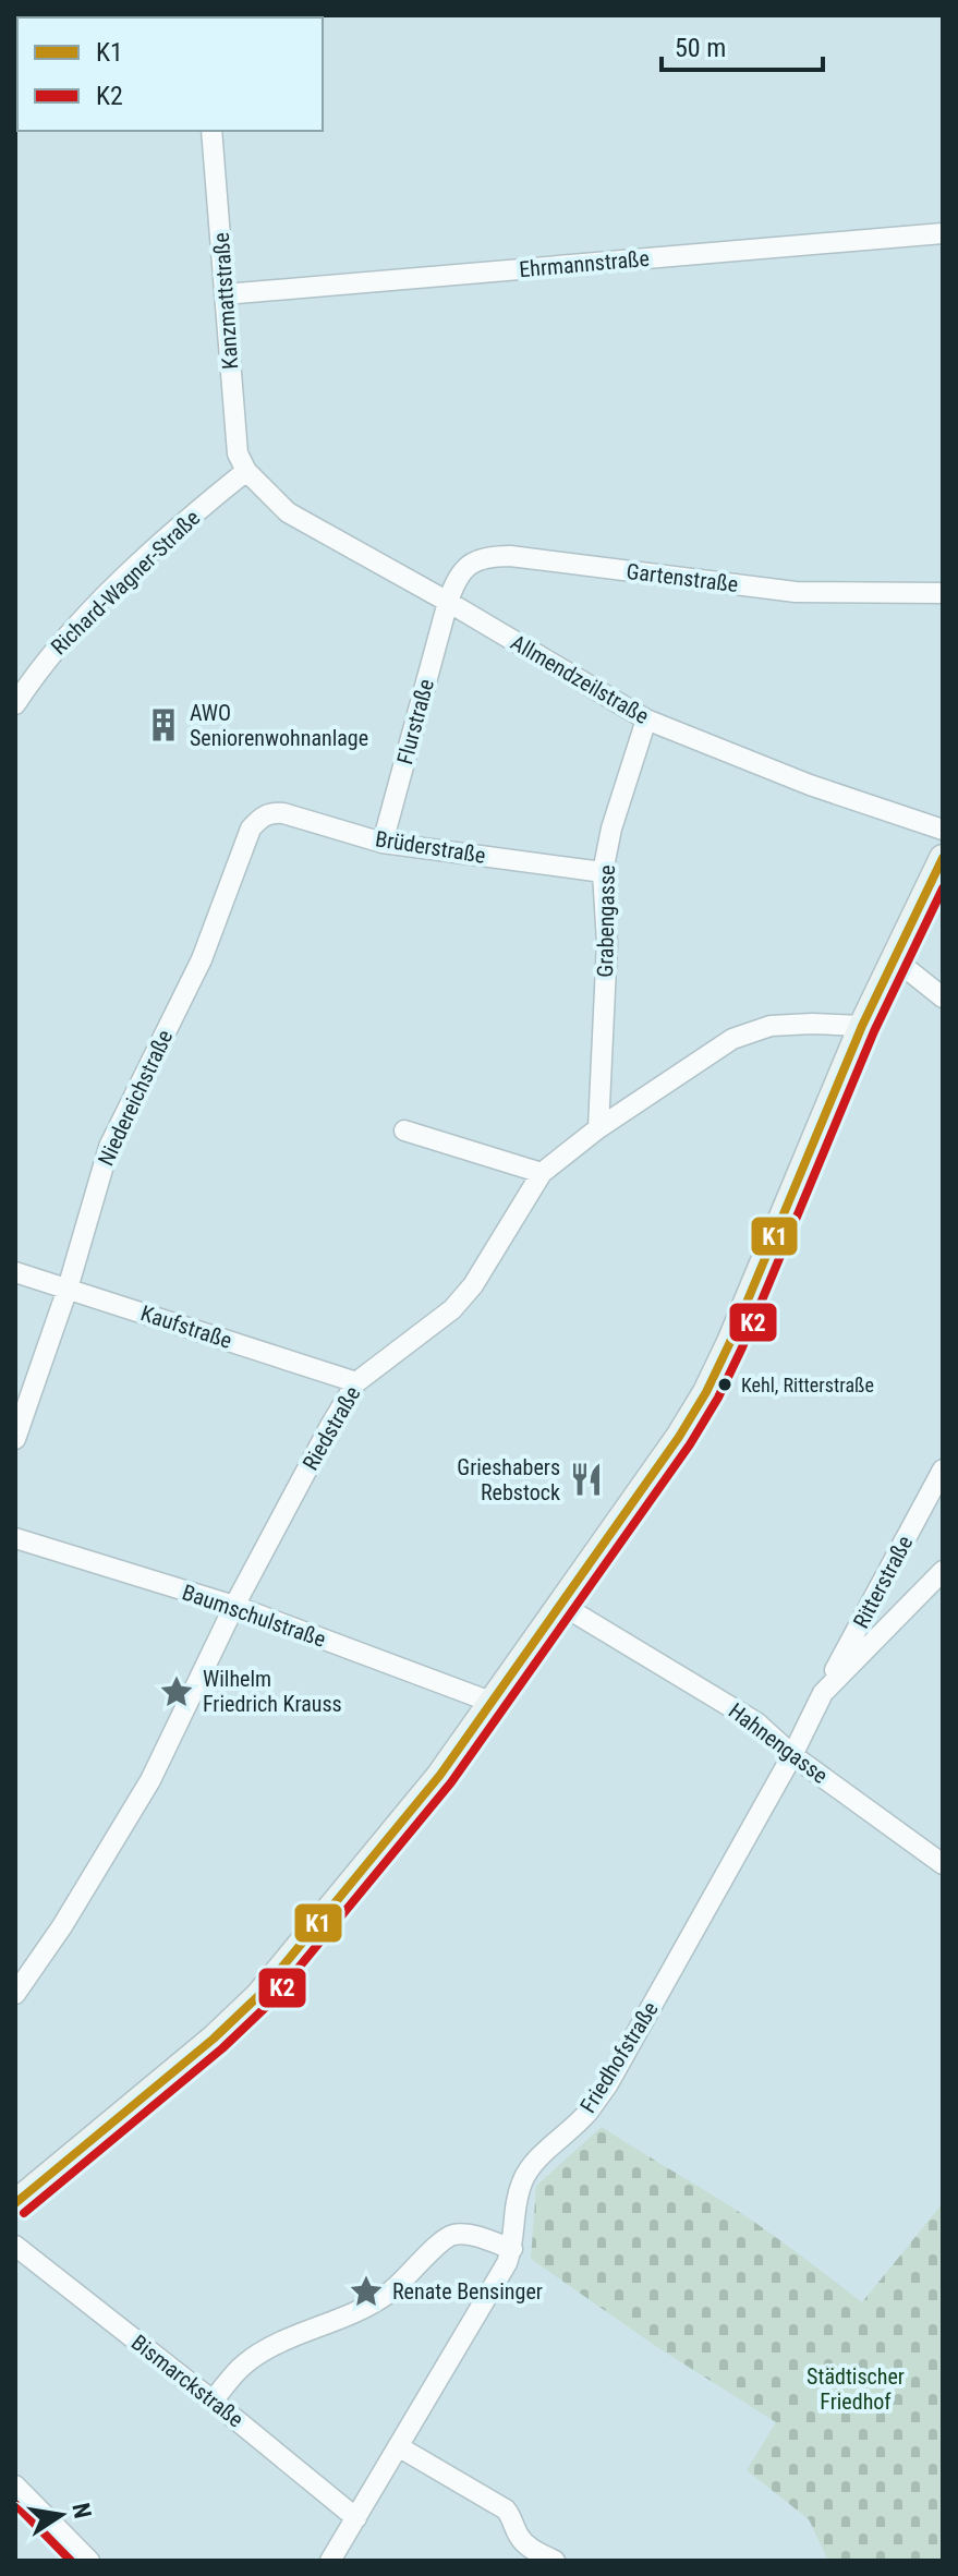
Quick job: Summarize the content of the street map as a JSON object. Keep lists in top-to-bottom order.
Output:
{
  "streets": {
    "street": [
      "Ehrmannstraße",
      "Kanzmattstraße",
      "Gartenstraße",
      "Richard-Wagner-Straße",
      "Allmendzeilstraße",
      "Flurstraße",
      "Brüderstraße",
      "Grabengasse",
      "Niedereichstraße",
      "Kaufstraße",
      "Riedstraße",
      "Ritterstraße",
      "Baumschulstraße",
      "Hahnengasse",
      "Friedhofstraße",
      "Bismarckstraße"
    ]
  },
  "crossings": [
    ["Ehrmannstraße", "Kanzmattstraße"],
    ["Kanzmattstraße", "Richard-Wagner-Straße"],
    ["Kanzmattstraße", "Allmendzeilstraße"],
    ["Gartenstraße", "Allmendzeilstraße"],
    ["Gartenstraße", "Flurstraße"],
    ["Richard-Wagner-Straße", "Allmendzeilstraße"],
    ["Allmendzeilstraße", "Flurstraße"],
    ["Allmendzeilstraße", "Grabengasse"],
    ["Flurstraße", "Brüderstraße"],
    ["Brüderstraße", "Grabengasse"],
    ["Brüderstraße", "Niedereichstraße"],
    ["Grabengasse", "Riedstraße"],
    ["Niedereichstraße", "Kaufstraße"],
    ["Kaufstraße", "Riedstraße"],
    ["Riedstraße", "Baumschulstraße"],
    ["Ritterstraße", "Friedhofstraße"],
    ["Hahnengasse", "Friedhofstraße"],
    ["Friedhofstraße", "Bismarckstraße"]
  ],
  "parks": ["Städtischer Friedhof"],
  "places": {
    "building": ["AWO Seniorenwohnanlage"],
    "other": ["Kehl, Ritterstraße"],
    "restaurant": ["Grieshabers Rebstock"],
    "place": ["Wilhelm Friedrich Krauss", "Renate Bensinger"]
  },
  "lines": ["transit line K1", "transit line K2"],
  "legend": ["K1", "K2"],
  "scale_bar": "50 m",
  "north": "right"
}
